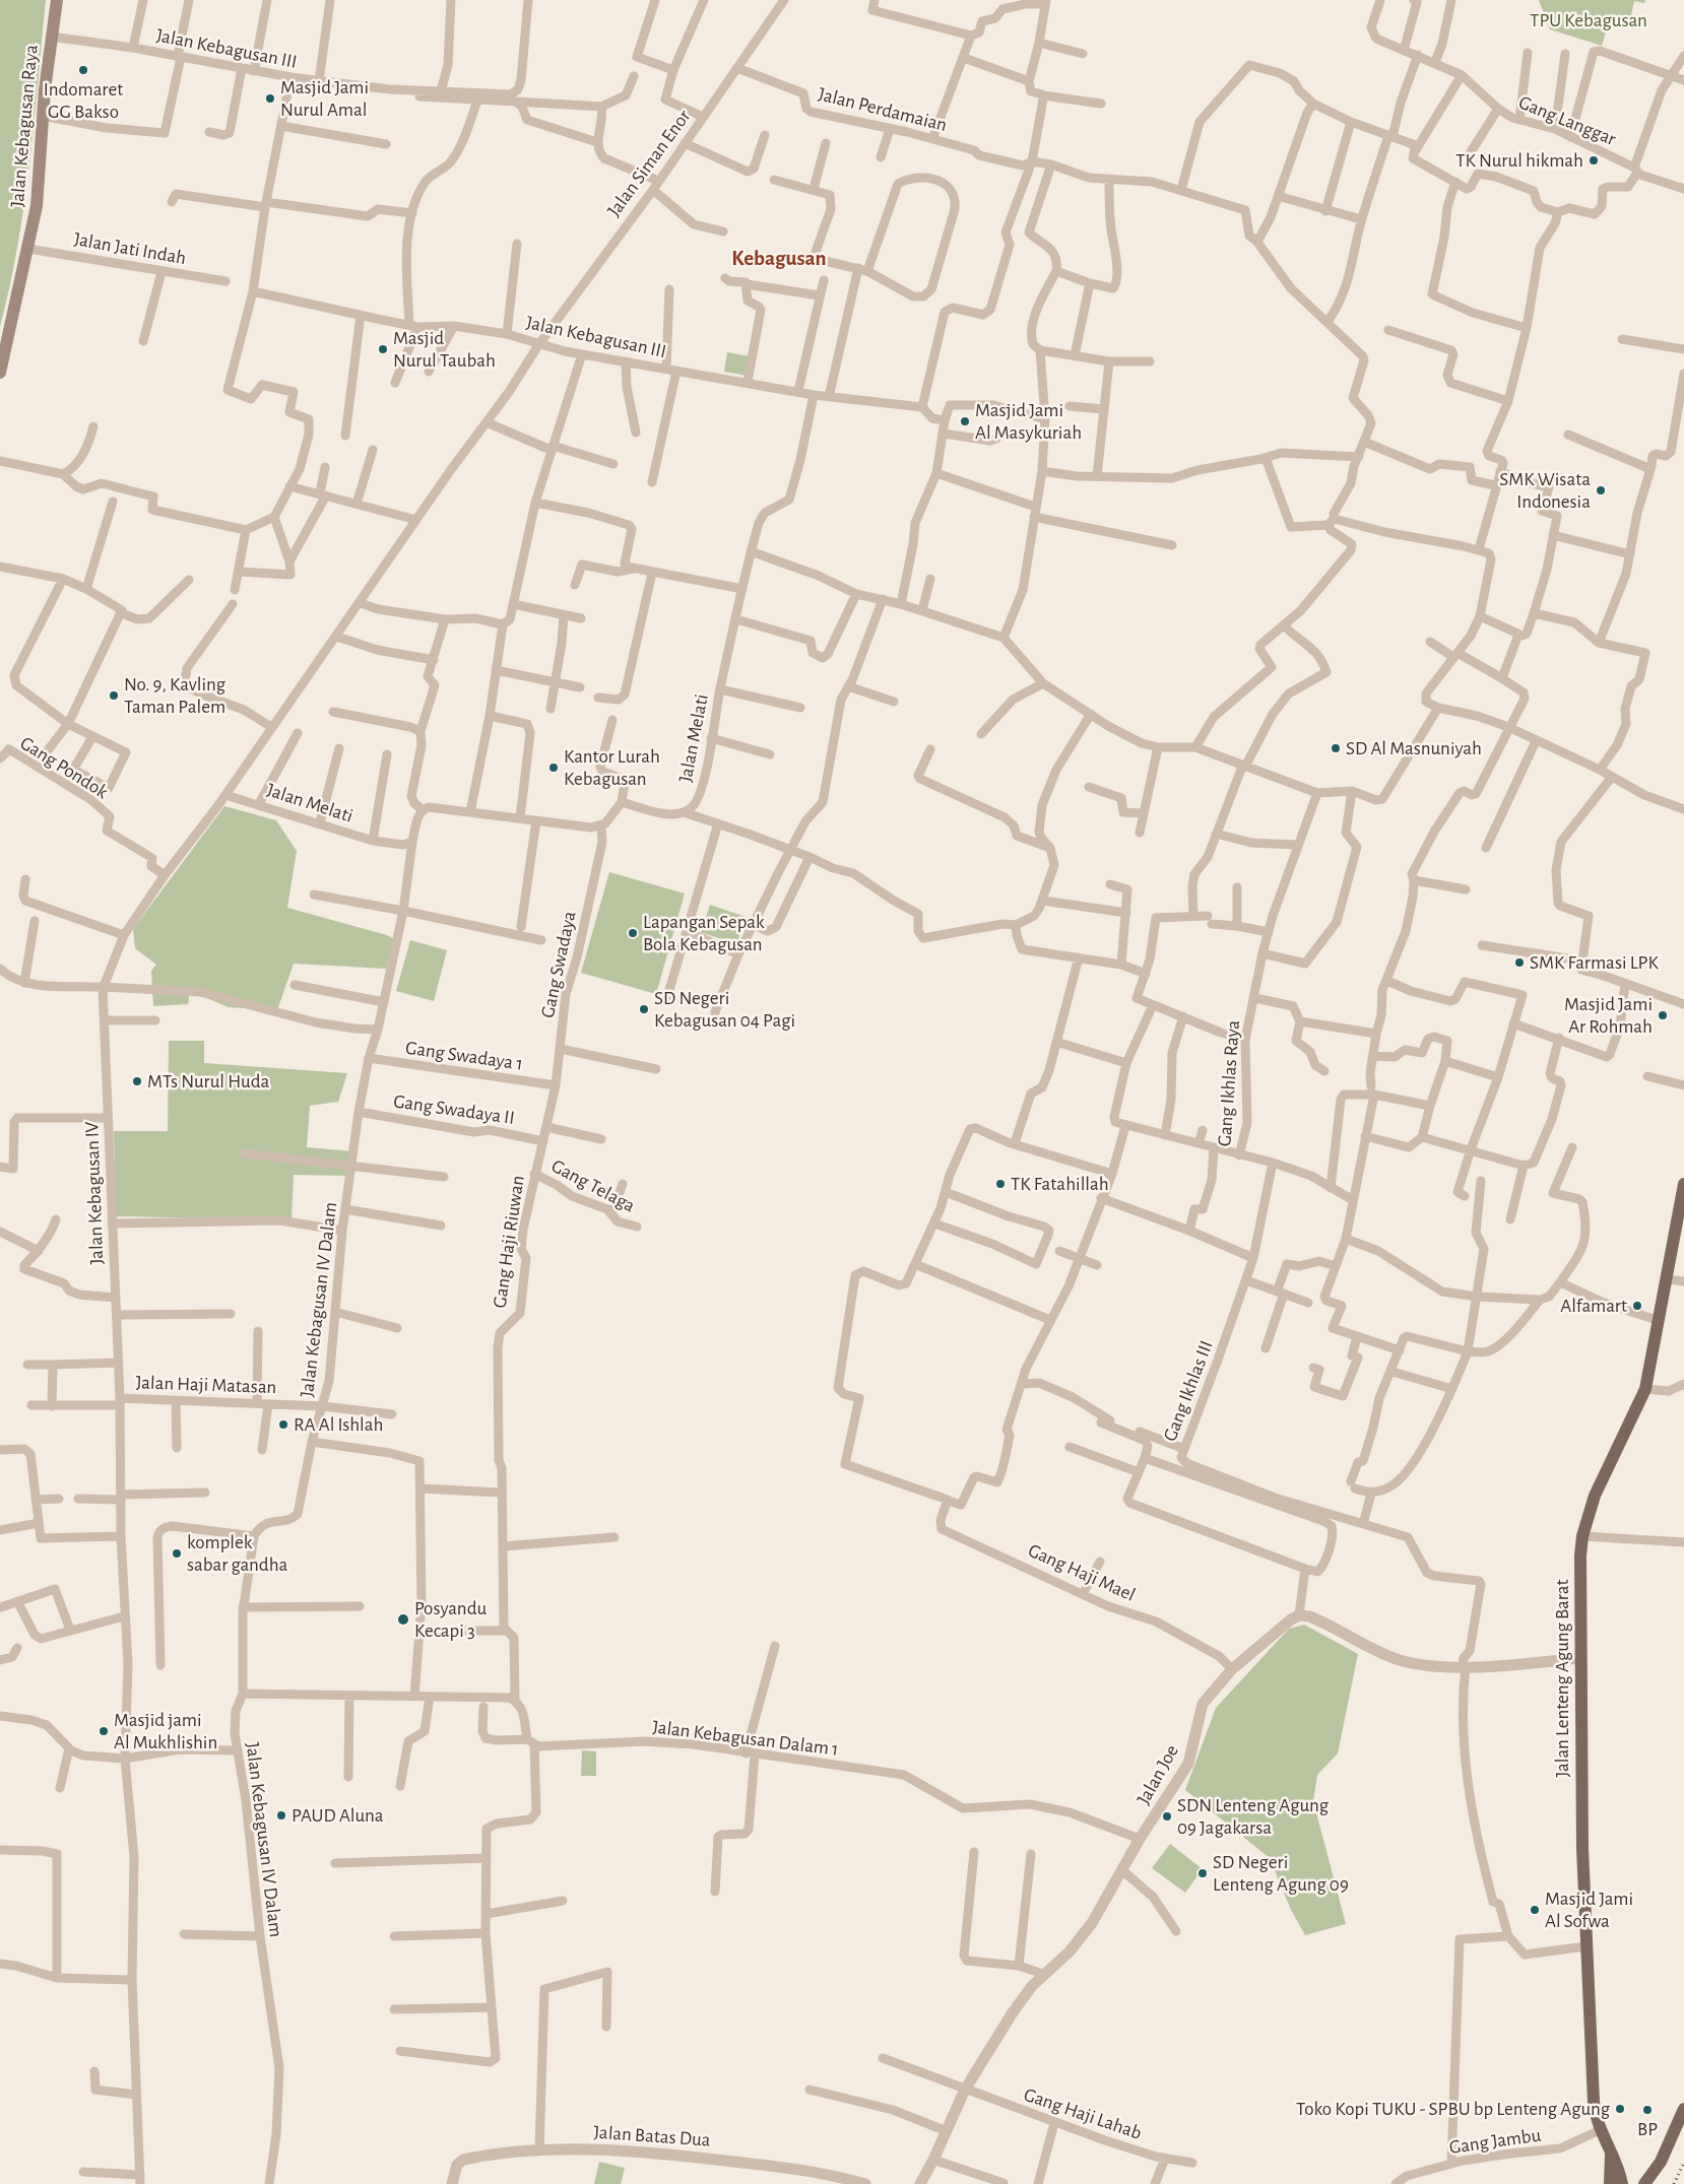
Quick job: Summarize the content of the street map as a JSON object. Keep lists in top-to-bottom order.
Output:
{
  "streets": {
    "main road": ["Jalan Kebagusan Raya", "Jalan Lenteng Agung Barat"],
    "street": [
      "Jalan Kebagusan III",
      "Jalan Perdamaian",
      "Gang Langgar",
      "Jalan Siman Enor",
      "Jalan Jati Indah",
      "Jalan Melati",
      "Gang Pondok",
      "Gang Swadaya",
      "Gang Swadaya 1",
      "Gang Ikhlas Raya",
      "Gang Swadaya II",
      "Gang Telaga",
      "Jalan Kebagusan IV",
      "Gang Haji Riuwan",
      "Jalan Kebagusan IV Dalam",
      "Jalan Haji Matasan",
      "Gang Ikhlas III",
      "Gang Haji Mael",
      "Jalan Kebagusan Dalam 1",
      "Jalan Joe",
      "Gang Haji Lahab",
      "Jalan Batas Dua",
      "Gang Jambu"
    ]
  },
  "crossings": [
    ["Jalan Kebagusan III", "Jalan Kebagusan Raya"],
    ["Jalan Kebagusan III", "Jalan Siman Enor"],
    ["Jalan Kebagusan III", "Jalan Melati"],
    ["Jalan Perdamaian", "Jalan Siman Enor"],
    ["Jalan Kebagusan Raya", "Jalan Jati Indah"],
    ["Jalan Siman Enor", "Jalan Melati"],
    ["Jalan Melati", "Jalan Kebagusan IV"],
    ["Jalan Melati", "Jalan Kebagusan IV Dalam"],
    ["Gang Pondok", "Jalan Kebagusan IV"],
    ["Gang Swadaya", "Gang Swadaya 1"],
    ["Gang Swadaya", "Gang Swadaya II"],
    ["Gang Swadaya", "Gang Haji Riuwan"],
    ["Gang Swadaya 1", "Jalan Kebagusan IV Dalam"],
    ["Gang Ikhlas Raya", "Gang Ikhlas III"],
    ["Gang Swadaya II", "Gang Haji Riuwan"],
    ["Gang Swadaya II", "Jalan Kebagusan IV Dalam"],
    ["Gang Telaga", "Gang Haji Riuwan"],
    ["Jalan Kebagusan IV", "Jalan Haji Matasan"],
    ["Jalan Kebagusan IV Dalam", "Jalan Haji Matasan"],
    ["Gang Haji Mael", "Jalan Joe"],
    ["Jalan Lenteng Agung Barat", "Gang Jambu"],
    ["Jalan Kebagusan Dalam 1", "Jalan Joe"],
    ["Jalan Joe", "Gang Haji Lahab"]
  ],
  "districts": ["Kebagusan"],
  "parks": ["TPU Kebagusan"],
  "places": [
    "Indomaret GG Bakso",
    "Masjid Jami Nurul Amal",
    "TK Nurul hikmah",
    "Masjid Nurul Taubah",
    "Masjid Jami Al Masykuriah",
    "SMK Wisata Indonesia",
    "No. 9, Kavling Taman Palem",
    "SD Al Masnuniyah",
    "Kantor Lurah Kebagusan",
    "Lapangan Sepak Bola Kebagusan",
    "SMK Farmasi LPK",
    "SD Negeri Kebagusan 04 Pagi",
    "Masjid Jami Ar Rohmah",
    "MTs Nurul Huda",
    "TK Fatahillah",
    "Alfamart",
    "RA Al Ishlah",
    "komplek sabar gandha",
    "Posyandu Kecapi 3",
    "Masjid jami Al Mukhlishin",
    "PAUD Aluna",
    "SDN Lenteng Agung 09 Jagakarsa",
    "SD Negeri Lenteng Agung 09",
    "Masjid Jami Al Sofwa",
    "Toko Kopi TUKU - SPBU bp Lenteng Agung",
    "BP"
  ]
}
